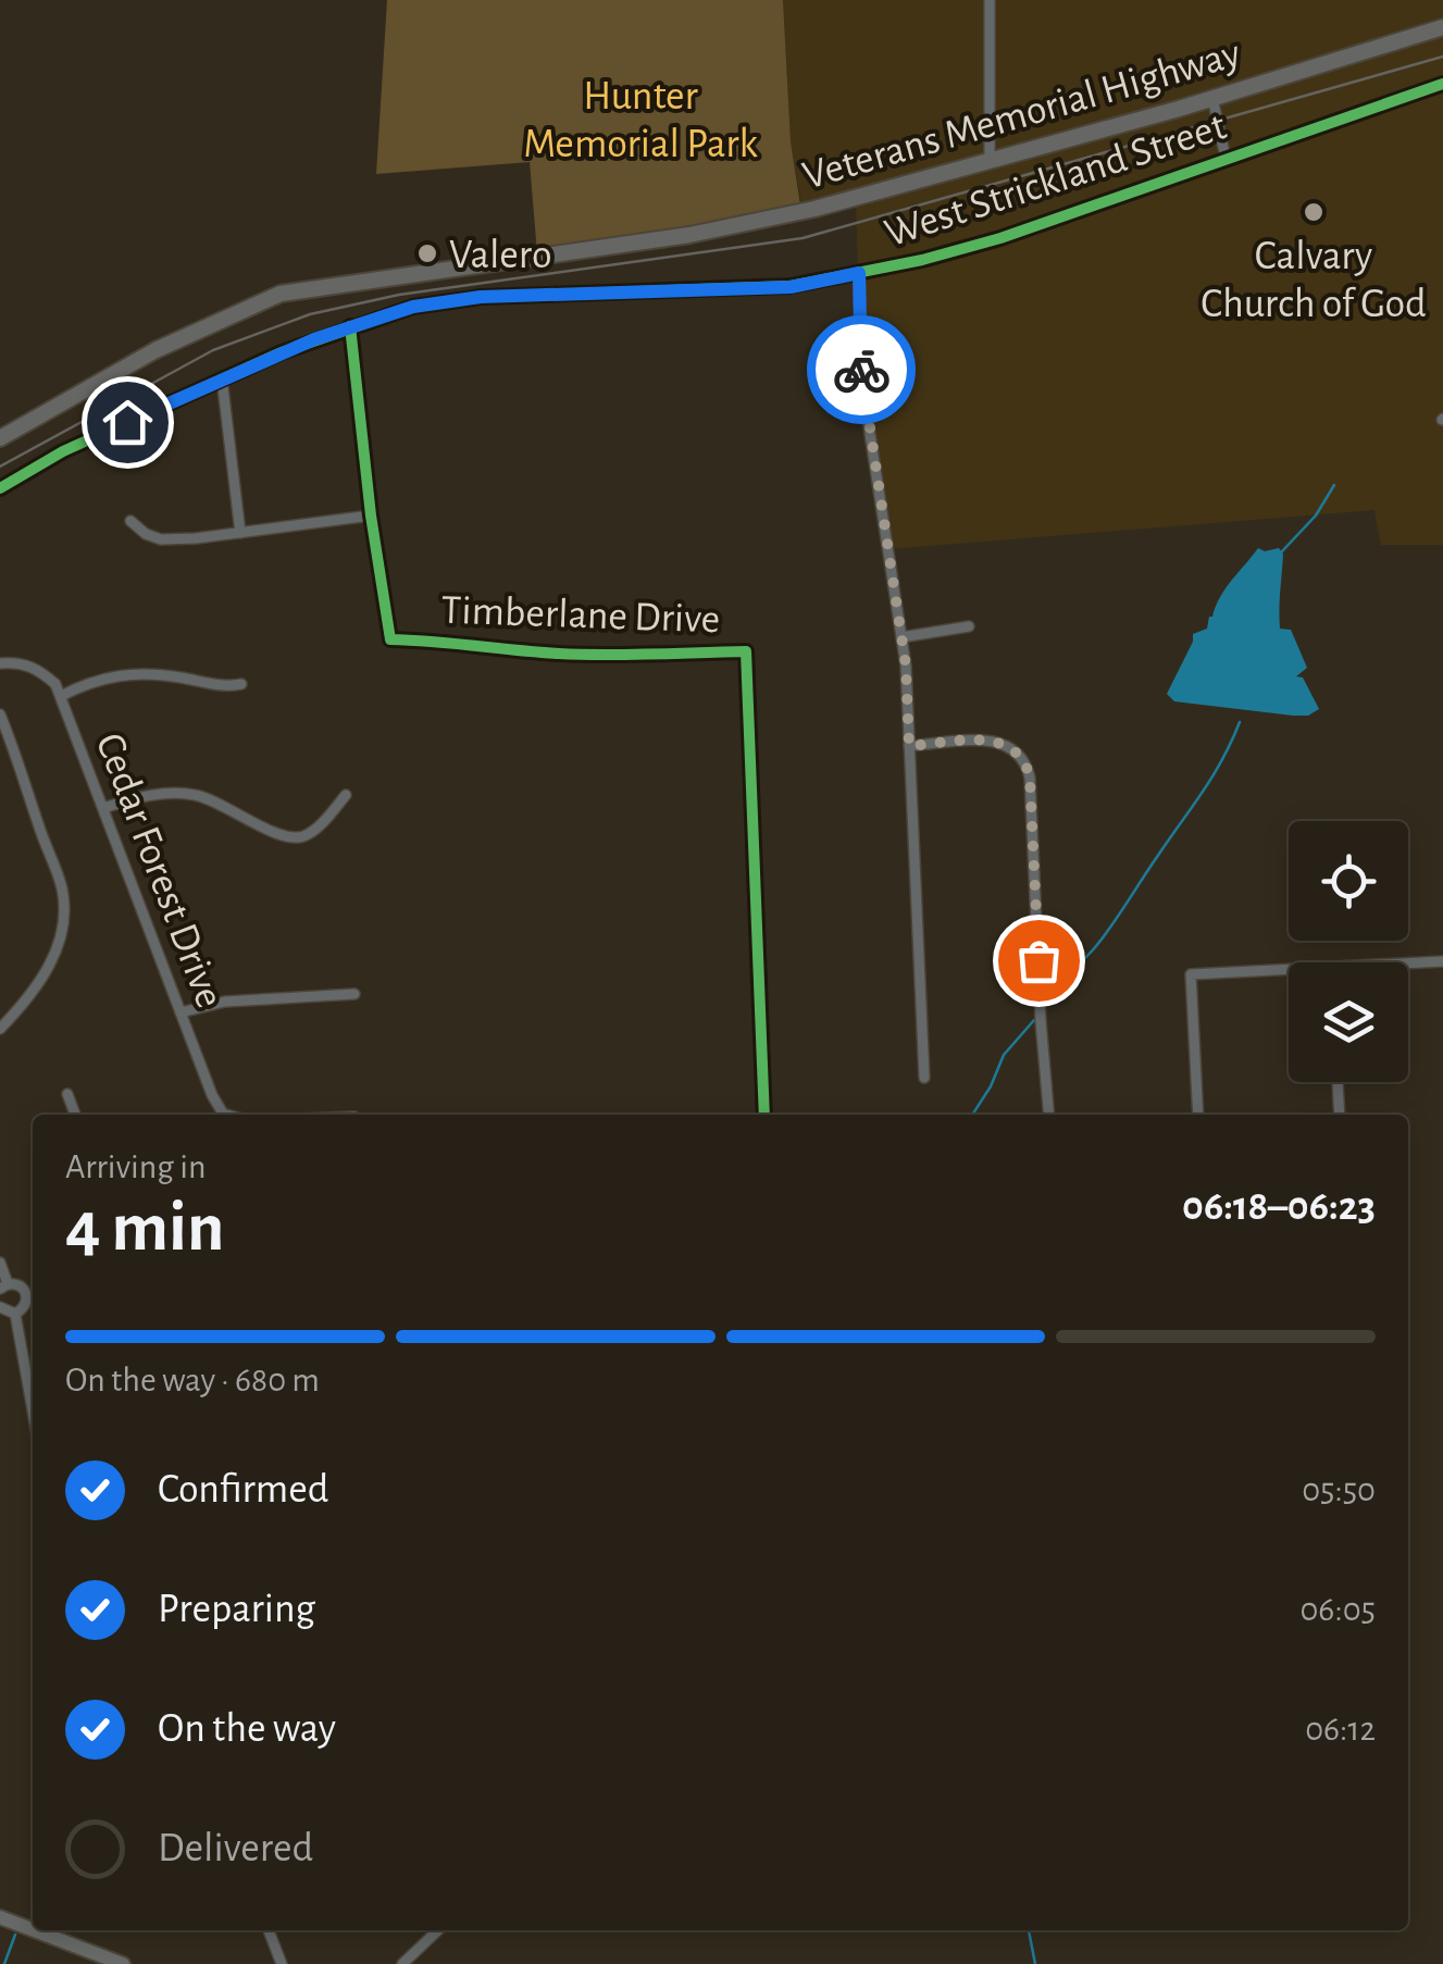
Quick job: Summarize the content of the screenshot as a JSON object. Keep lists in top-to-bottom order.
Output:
{
  "streets": {
    "main road": ["Veterans Memorial Highway"],
    "street": ["West Strickland Street", "Timberlane Drive", "Cedar Forest Drive"]
  },
  "crossings": [
    ["West Strickland Street", "Timberlane Drive"]
  ],
  "parks": ["Hunter Memorial Park"],
  "places": ["Calvary Church of God", "Valero"],
  "page": {
    "heading": ["4 min", "Arriving in", "06:18–06:23"],
    "bar": "On the way · 680 m",
    "list": [
      ["Confirmed", "05:50"],
      ["Preparing", "06:05"],
      ["On the way", "06:12"],
      "Delivered"
    ]
  }
}
